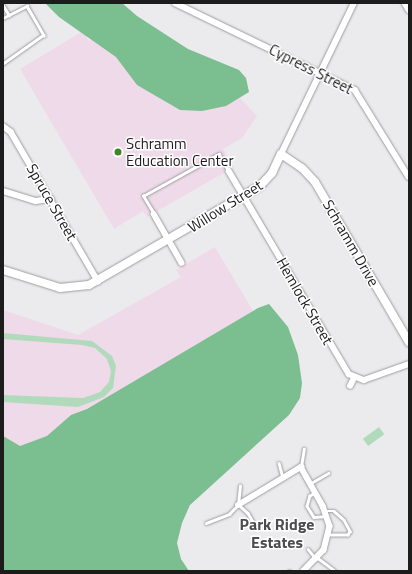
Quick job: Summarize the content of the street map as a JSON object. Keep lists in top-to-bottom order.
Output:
{
  "streets": {
    "street": [
      "Cypress Street",
      "Spruce Street",
      "Willow Street",
      "Schramm Drive",
      "Hemlock Street"
    ]
  },
  "crossings": [
    ["Cypress Street", "Willow Street"],
    ["Spruce Street", "Willow Street"],
    ["Willow Street", "Schramm Drive"],
    ["Willow Street", "Hemlock Street"]
  ],
  "districts": ["Park Ridge Estates"],
  "places": ["Schramm Education Center"]
}
